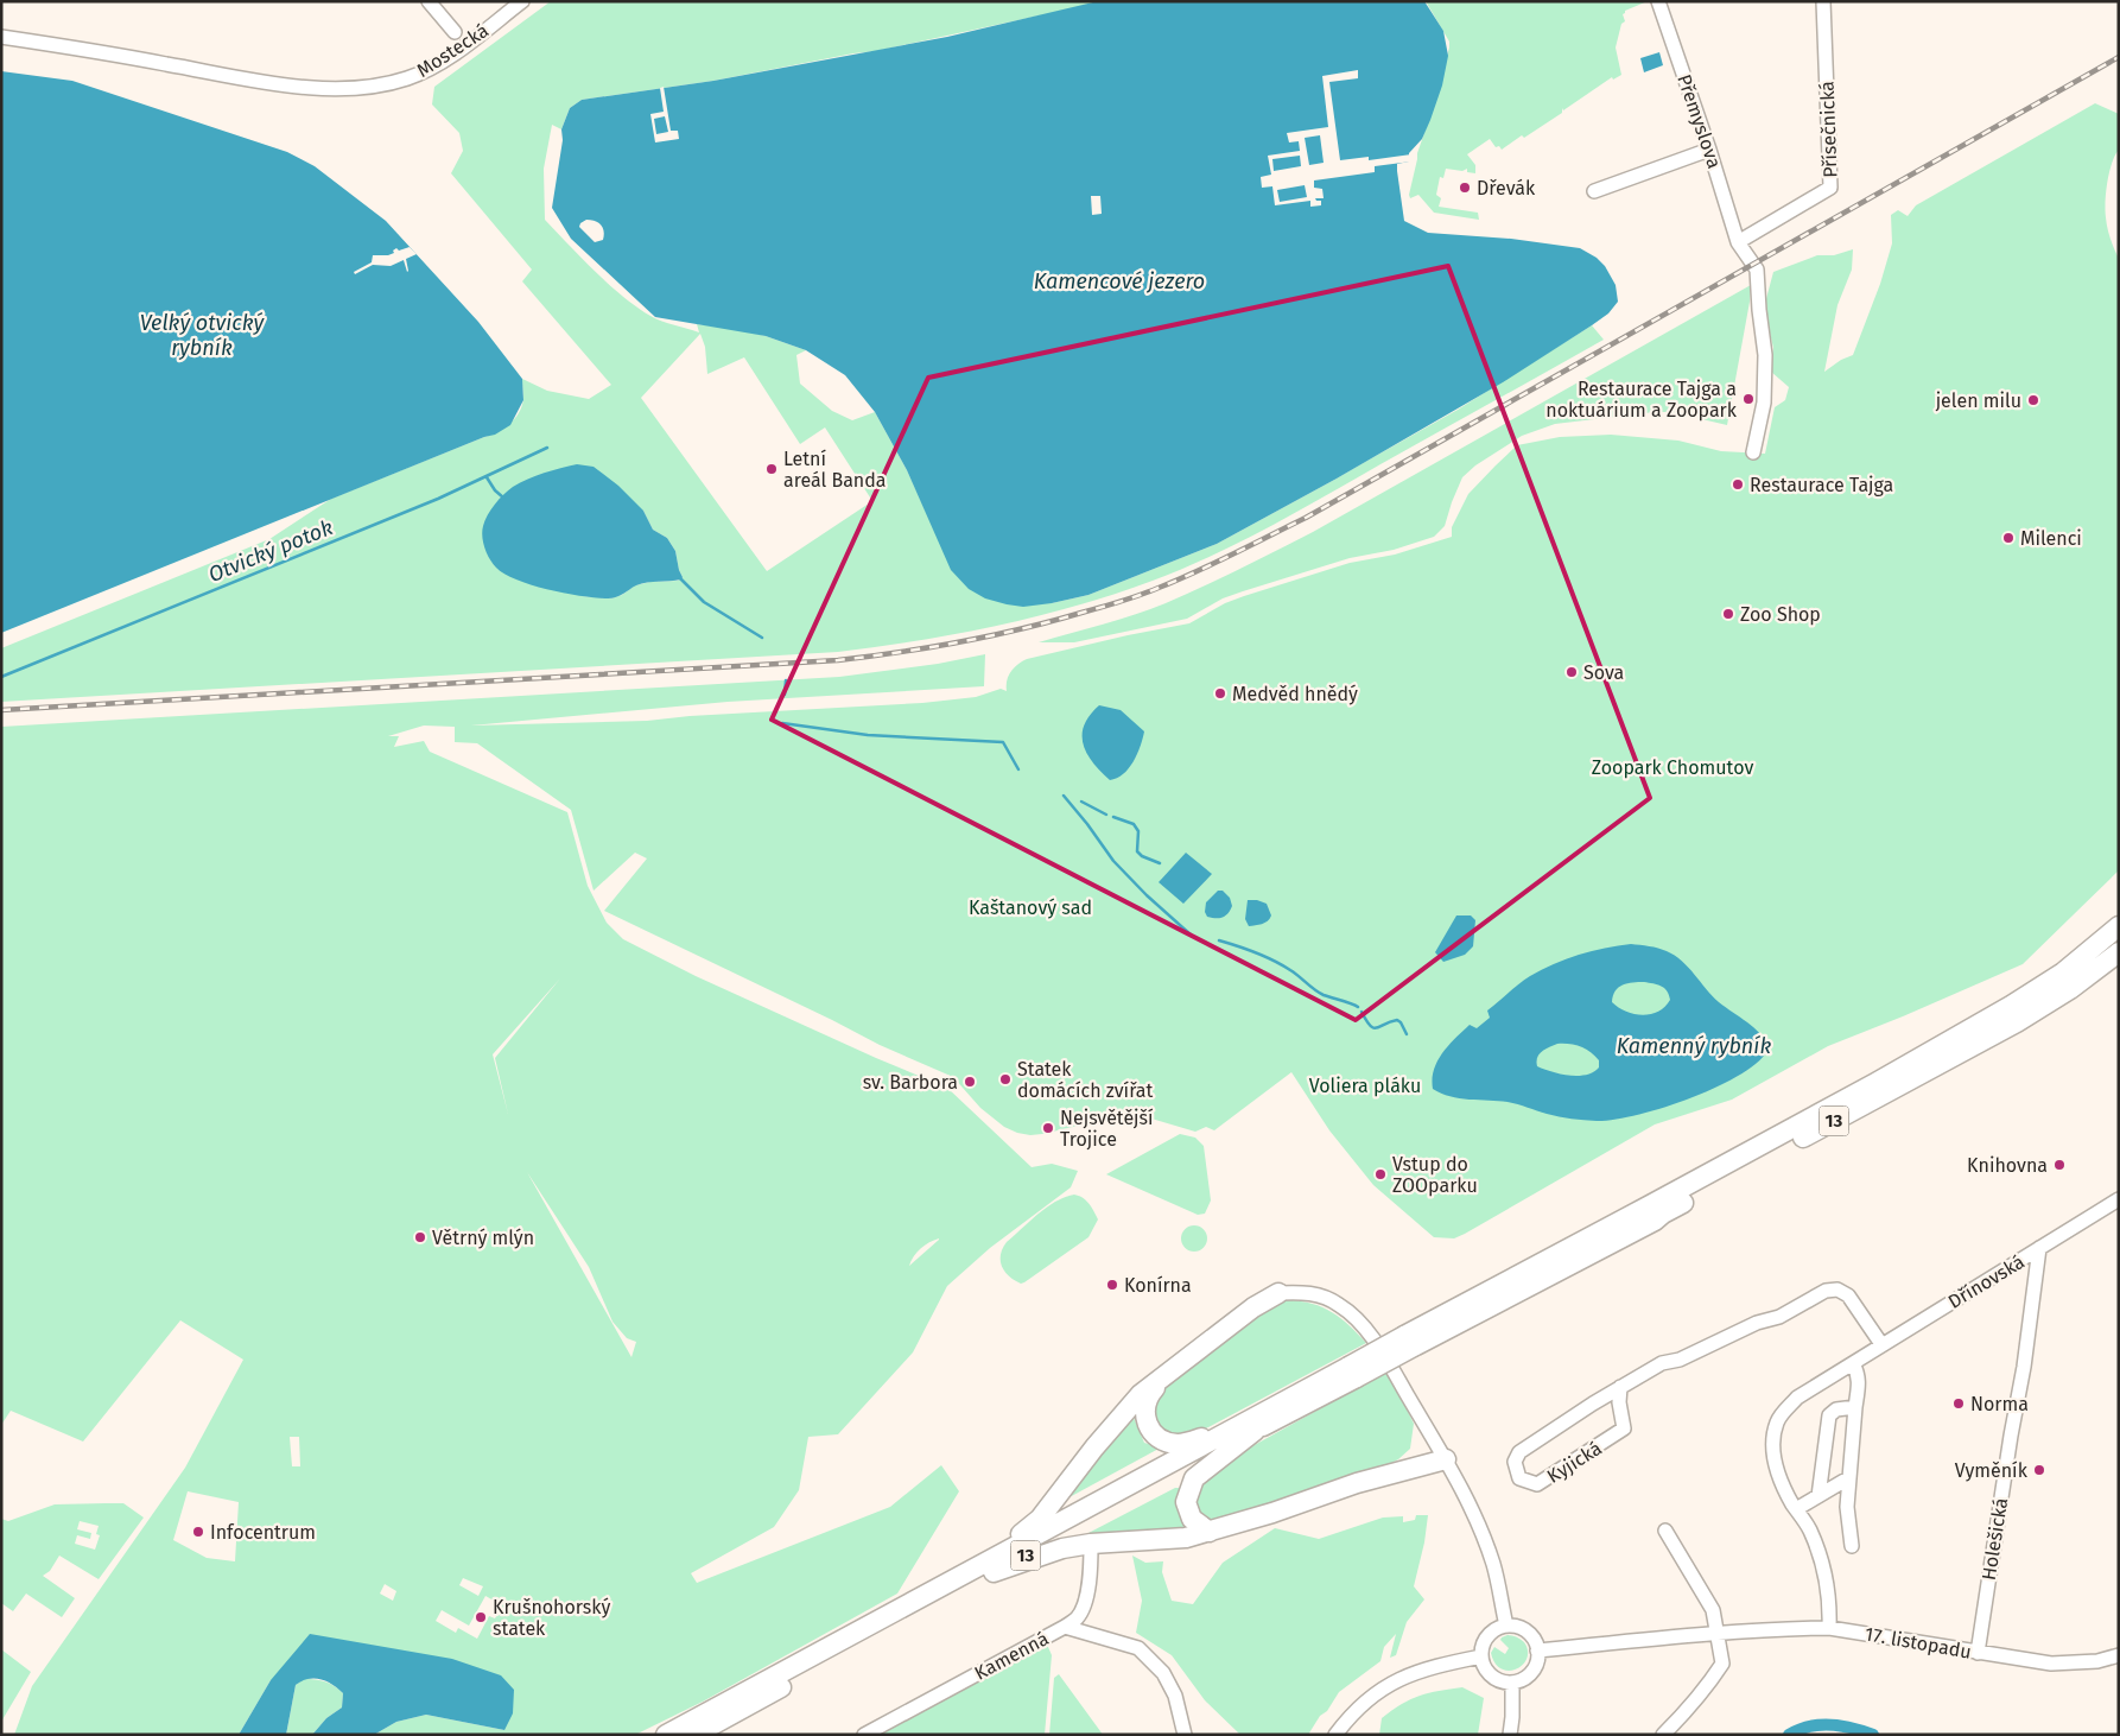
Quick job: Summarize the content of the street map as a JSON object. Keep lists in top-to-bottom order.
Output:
{
  "streets": {
    "highway": ["13"],
    "street": [
      "Mostecká",
      "Přemyslova",
      "Přísečnická",
      "Dřínovská",
      "Kyjická",
      "Holešická",
      "17. listopadu",
      "Kamenná"
    ]
  },
  "crossings": [
    ["Přemyslova", "Přísečnická"],
    ["Dřínovská", "Kyjická"],
    ["Dřínovská", "Holešická"],
    ["Dřínovská", "17. listopadu"],
    ["Holešická", "17. listopadu"]
  ],
  "water": [
    "Kamencové jezero",
    "Velký otvický rybník",
    "Otvický potok",
    "Kamenný rybník"
  ],
  "parks": ["Zoopark Chomutov", "Kaštanový sad", "Voliera pláku"],
  "places": [
    "Dřevák",
    "Restaurace Tajga a noktuárium a Zoopark",
    "jelen milu",
    "Letní areál Banda",
    "Restaurace Tajga",
    "Milenci",
    "Zoo Shop",
    "Sova",
    "Medvěd hnědý",
    "Statek domácích zvířat",
    "sv. Barbora",
    "Nejsvětější Trojice",
    "Knihovna",
    "Vstup do ZOOparku",
    "Větrný mlýn",
    "Konírna",
    "Norma",
    "Vyměník",
    "Infocentrum",
    "Krušnohorský statek"
  ]
}
